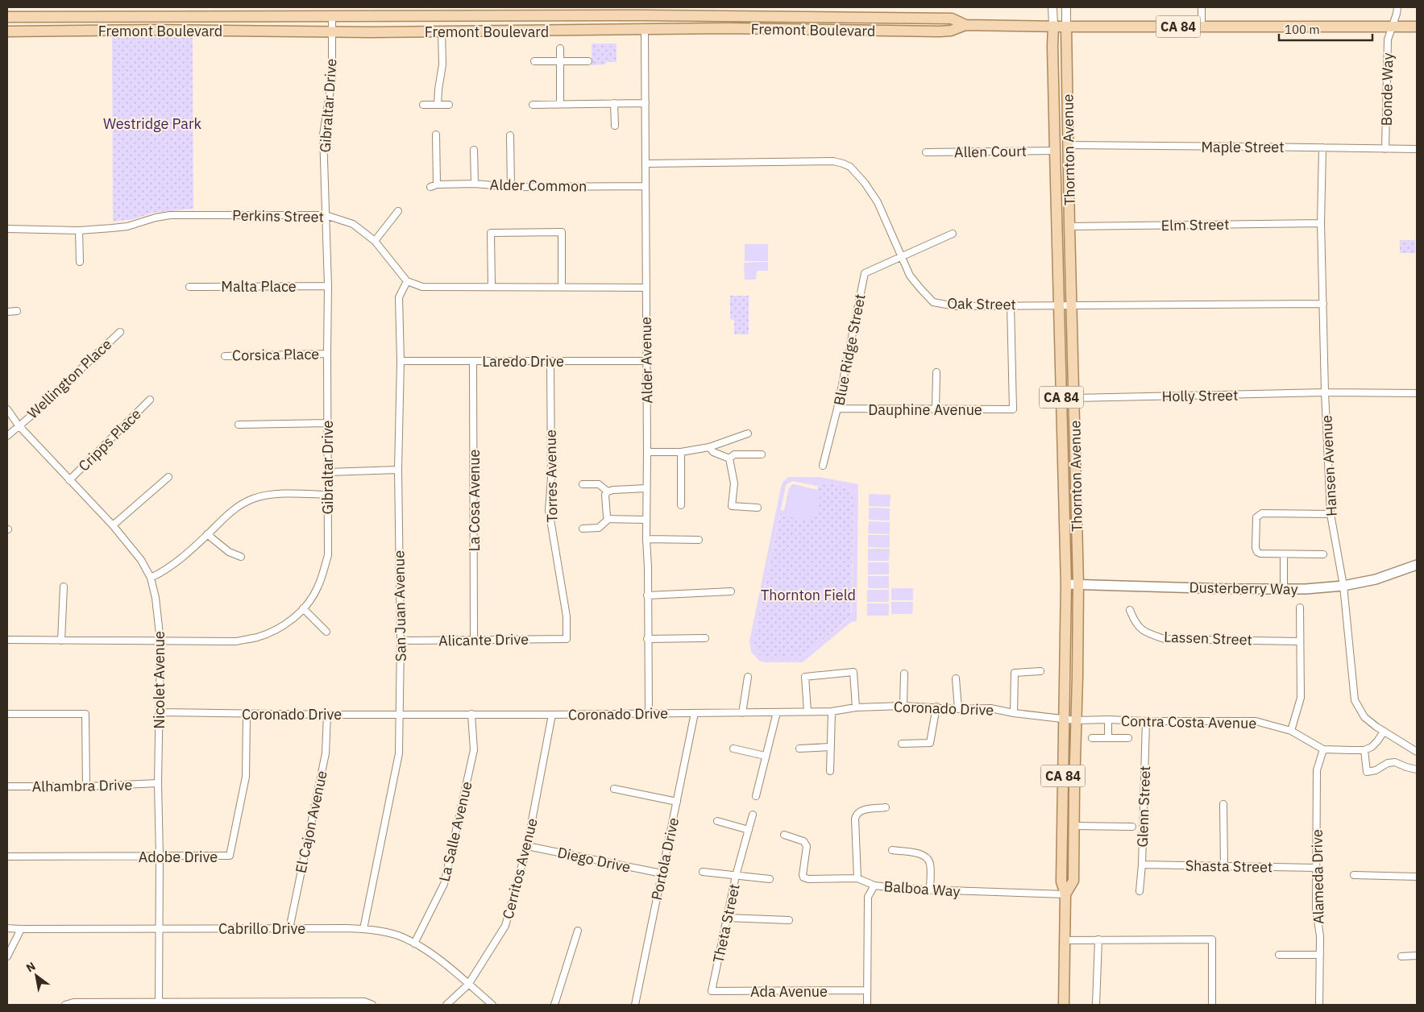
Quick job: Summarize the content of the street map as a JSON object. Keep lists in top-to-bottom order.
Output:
{
  "streets": {
    "main road": [
      "CA 84",
      "Fremont Boulevard",
      "Thornton Avenue",
      "Dusterberry Way"
    ],
    "street": [
      "Bonde Way",
      "Gibraltar Drive",
      "Maple Street",
      "Allen Court",
      "Alder Common",
      "Perkins Street",
      "Elm Street",
      "Malta Place",
      "Oak Street",
      "Blue Ridge Street",
      "Corsica Place",
      "Alder Avenue",
      "Laredo Drive",
      "Wellington Place",
      "Holly Street",
      "Dauphine Avenue",
      "Cripps Place",
      "Hansen Avenue",
      "Torres Avenue",
      "La Cosa Avenue",
      "San Juan Avenue",
      "Lassen Street",
      "Alicante Drive",
      "Nicolet Avenue",
      "Coronado Drive",
      "Contra Costa Avenue",
      "Alhambra Drive",
      "Glenn Street",
      "El Cajon Avenue",
      "La Salle Avenue",
      "Adobe Drive",
      "Portola Drive",
      "Diego Drive",
      "Shasta Street",
      "Cerritos Avenue",
      "Alameda Drive",
      "Balboa Way",
      "Theta Street",
      "Cabrillo Drive",
      "Ada Avenue"
    ]
  },
  "crossings": [
    ["Fremont Boulevard", "Bonde Way"],
    ["Fremont Boulevard", "Gibraltar Drive"],
    ["Fremont Boulevard", "Thornton Avenue"],
    ["Fremont Boulevard", "Alder Avenue"],
    ["Bonde Way", "Maple Street"],
    ["Gibraltar Drive", "Perkins Street"],
    ["Gibraltar Drive", "Malta Place"],
    ["Gibraltar Drive", "Corsica Place"],
    ["Gibraltar Drive", "Nicolet Avenue"],
    ["Maple Street", "Thornton Avenue"],
    ["Maple Street", "Hansen Avenue"],
    ["Thornton Avenue", "Allen Court"],
    ["Thornton Avenue", "Elm Street"],
    ["Thornton Avenue", "Oak Street"],
    ["Thornton Avenue", "Holly Street"],
    ["Thornton Avenue", "Dusterberry Way"],
    ["Thornton Avenue", "Coronado Drive"],
    ["Thornton Avenue", "Contra Costa Avenue"],
    ["Thornton Avenue", "Balboa Way"],
    ["Alder Common", "Alder Avenue"],
    ["Perkins Street", "San Juan Avenue"],
    ["Elm Street", "Hansen Avenue"],
    ["Oak Street", "Blue Ridge Street"],
    ["Oak Street", "Alder Avenue"],
    ["Oak Street", "Dauphine Avenue"],
    ["Oak Street", "Hansen Avenue"],
    ["Blue Ridge Street", "Dauphine Avenue"],
    ["Alder Avenue", "Laredo Drive"],
    ["Alder Avenue", "Coronado Drive"],
    ["Laredo Drive", "Torres Avenue"],
    ["Laredo Drive", "La Cosa Avenue"],
    ["Laredo Drive", "San Juan Avenue"],
    ["Wellington Place", "Nicolet Avenue"],
    ["Holly Street", "Hansen Avenue"],
    ["Cripps Place", "Nicolet Avenue"],
    ["Hansen Avenue", "Dusterberry Way"],
    ["Torres Avenue", "Alicante Drive"],
    ["La Cosa Avenue", "Alicante Drive"],
    ["San Juan Avenue", "Alicante Drive"],
    ["San Juan Avenue", "Coronado Drive"],
    ["San Juan Avenue", "Cabrillo Drive"],
    ["Nicolet Avenue", "Coronado Drive"],
    ["Nicolet Avenue", "Alhambra Drive"],
    ["Nicolet Avenue", "Adobe Drive"],
    ["Nicolet Avenue", "Cabrillo Drive"],
    ["Coronado Drive", "Contra Costa Avenue"],
    ["Coronado Drive", "El Cajon Avenue"],
    ["Coronado Drive", "La Salle Avenue"],
    ["Coronado Drive", "Adobe Drive"],
    ["Coronado Drive", "Portola Drive"],
    ["Coronado Drive", "Cerritos Avenue"],
    ["Contra Costa Avenue", "Glenn Street"],
    ["Contra Costa Avenue", "Alameda Drive"],
    ["Glenn Street", "Shasta Street"],
    ["El Cajon Avenue", "Cabrillo Drive"],
    ["La Salle Avenue", "Cabrillo Drive"],
    ["Portola Drive", "Diego Drive"],
    ["Diego Drive", "Cerritos Avenue"],
    ["Shasta Street", "Alameda Drive"],
    ["Cerritos Avenue", "Cabrillo Drive"],
    ["Balboa Way", "Ada Avenue"],
    ["Theta Street", "Ada Avenue"]
  ],
  "parks": ["Westridge Park", "Thornton Field"],
  "scale_bar": "100 m",
  "north": "top left"
}
